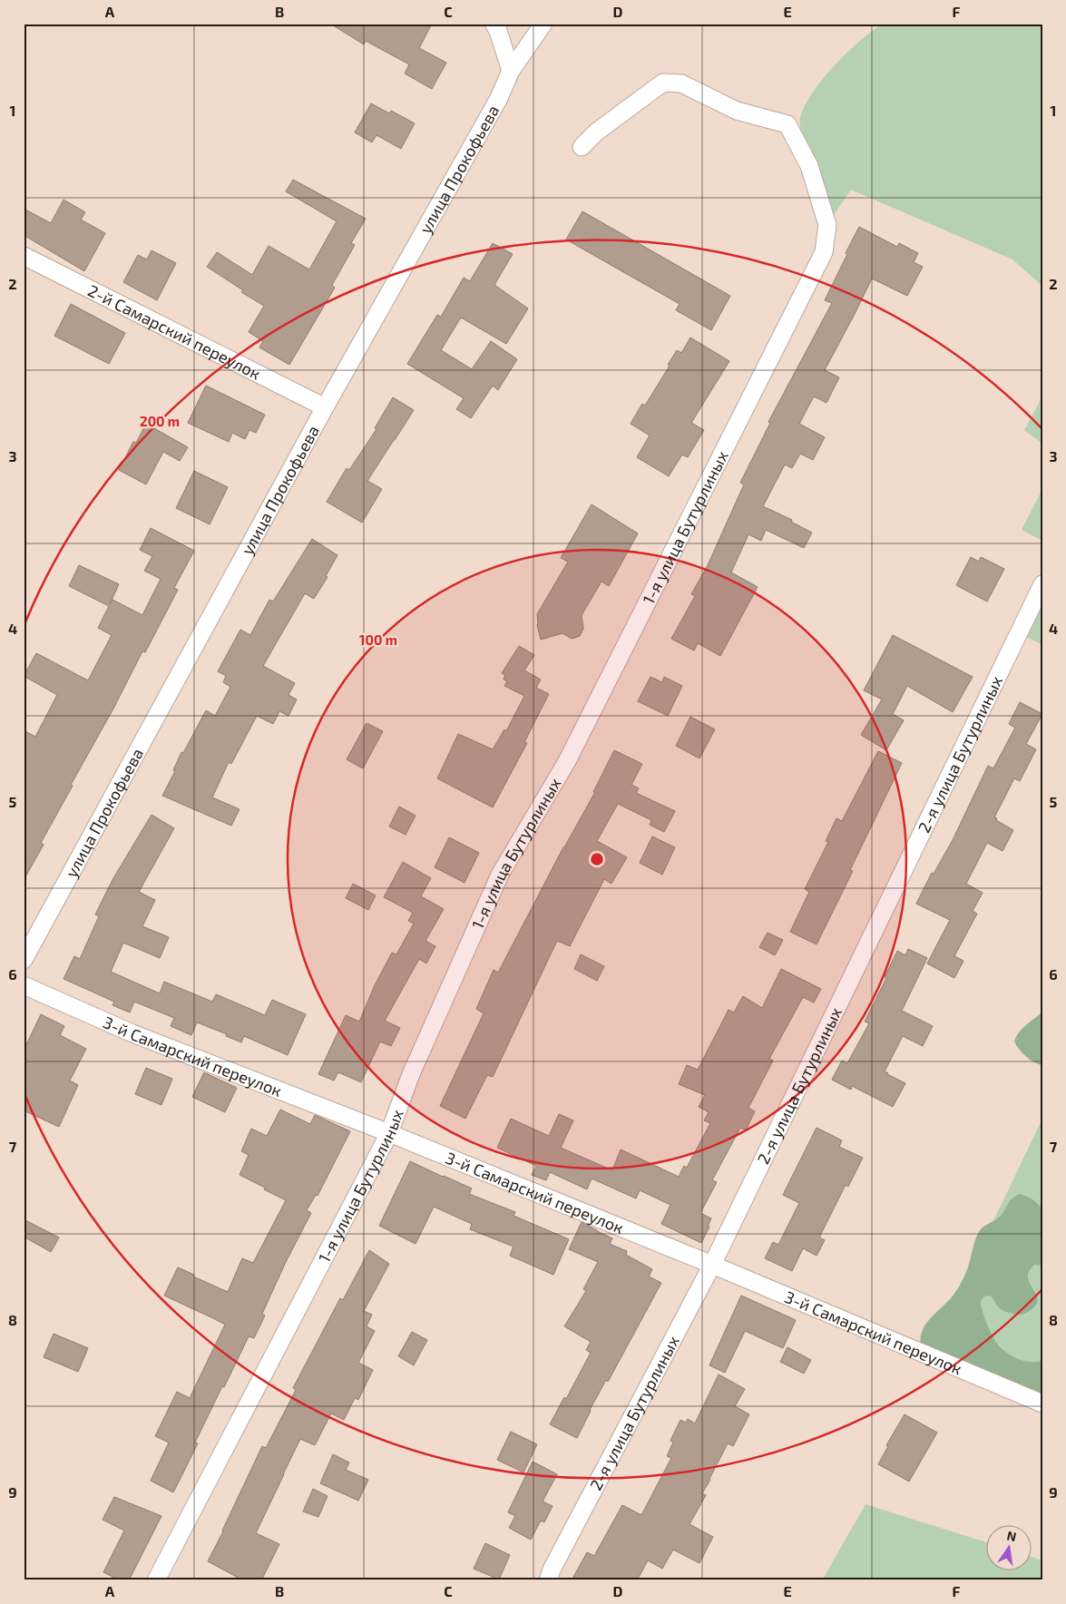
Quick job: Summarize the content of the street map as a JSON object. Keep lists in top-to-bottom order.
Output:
{
  "streets": {
    "street": [
      "улица Прокофьева",
      "2-й Самарский переулок",
      "1-я улица Бутурлиных",
      "2-я улица Бутурлиных",
      "3-й Самарский переулок"
    ]
  },
  "crossings": [
    ["улица Прокофьева", "2-й Самарский переулок"],
    ["1-я улица Бутурлиных", "3-й Самарский переулок"],
    ["2-я улица Бутурлиных", "3-й Самарский переулок"]
  ],
  "north": "top",
  "grid": {
    "columns": [
      "A",
      "B",
      "C",
      "D",
      "E",
      "F"
    ],
    "rows": [
      "1",
      "2",
      "3",
      "4",
      "5",
      "6",
      "7",
      "8",
      "9"
    ]
  },
  "rings": ["200 m", "100 m"]
}
